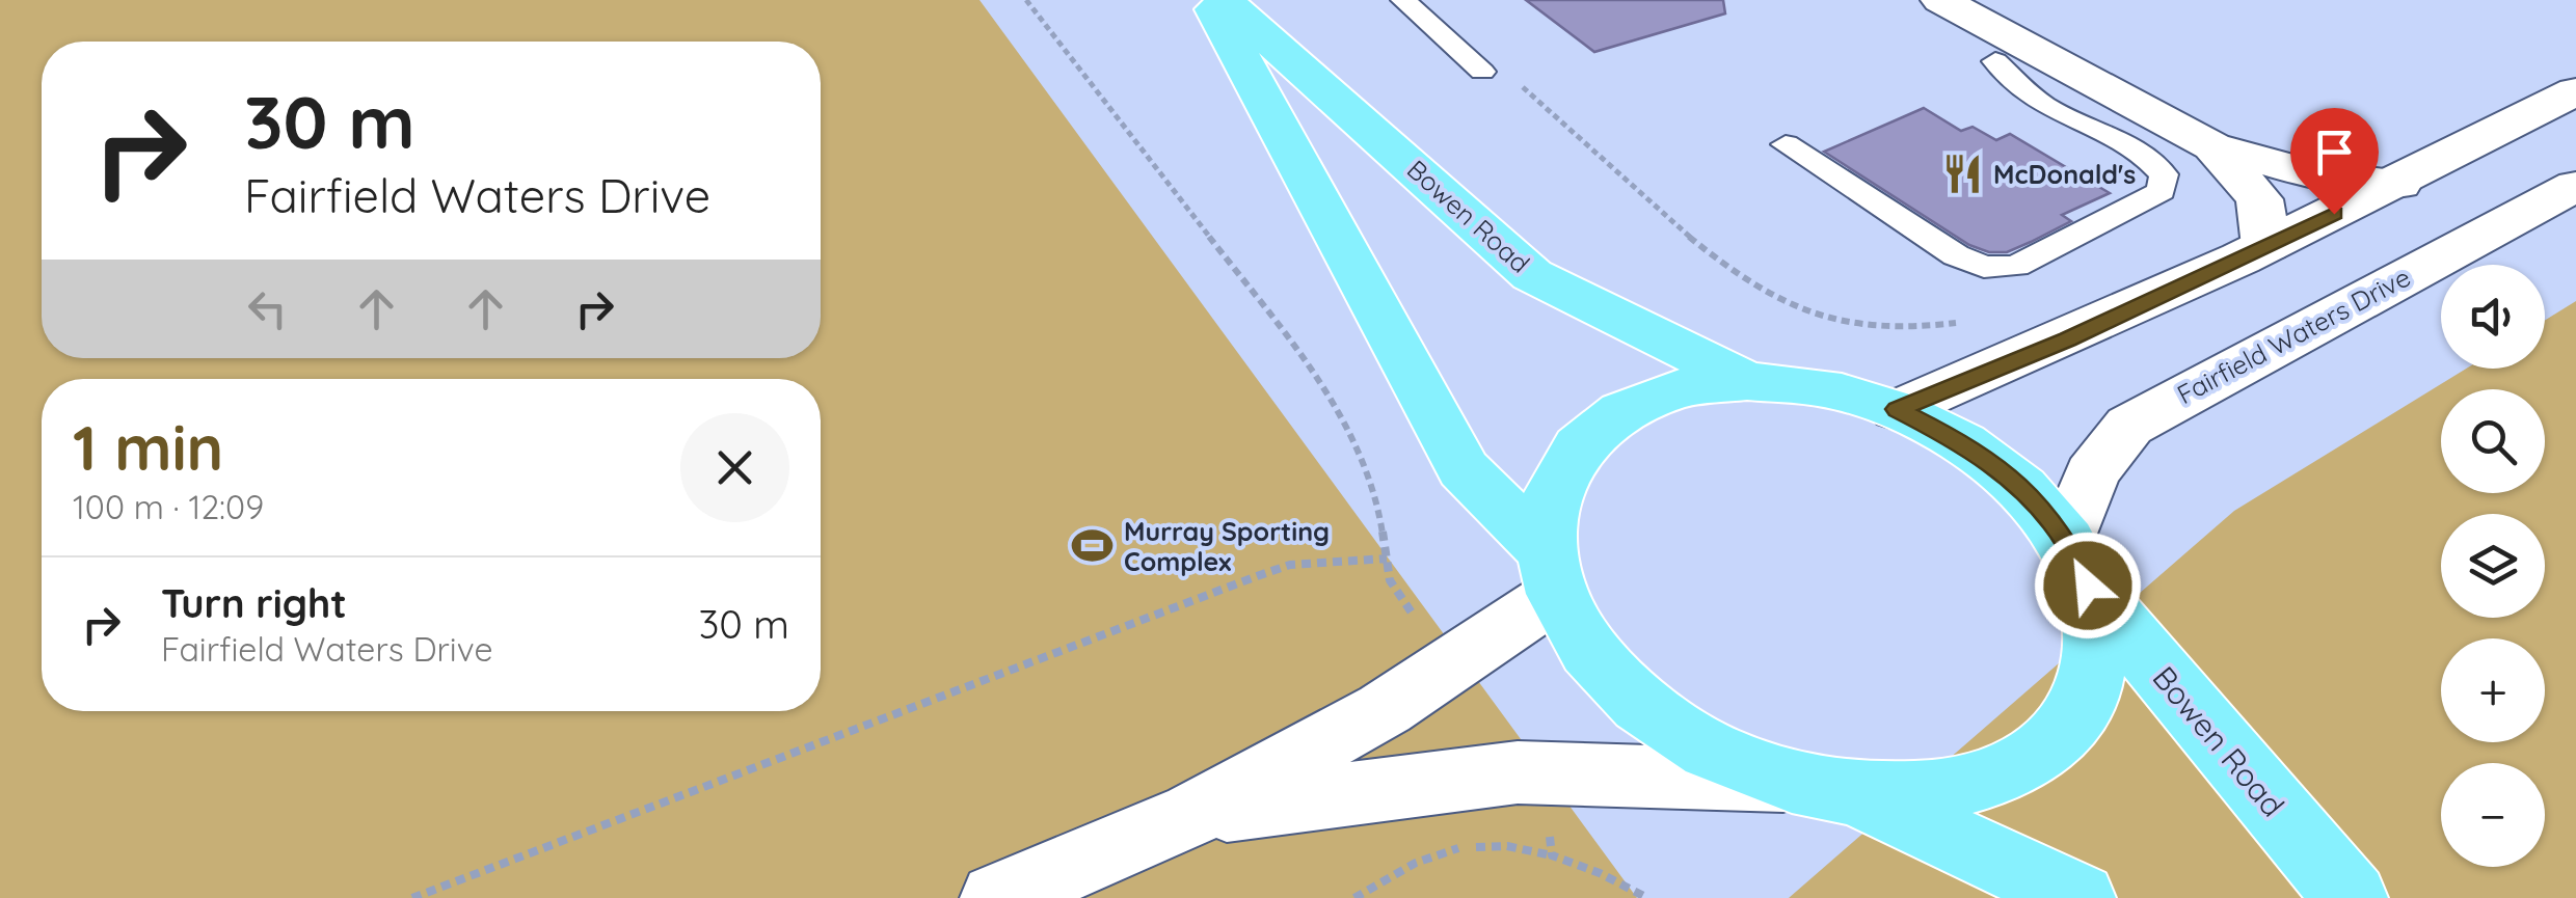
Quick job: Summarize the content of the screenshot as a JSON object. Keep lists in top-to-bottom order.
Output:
{
  "streets": {
    "main road": ["Bowen Road"],
    "street": ["Fairfield Waters Drive"]
  },
  "crossings": [
    ["Bowen Road", "Fairfield Waters Drive"]
  ],
  "places": {
    "restaurant": ["McDonald's"],
    "sports": ["Murray Sporting Complex"]
  },
  "page": {
    "turn": ["30 m", "Fairfield Waters Drive"],
    "map_buttons": ["+", "−"],
    "heading": ["1 min", "100 m · 12:09"],
    "list": [
      {
        "name": "Turn right",
        "note": "Fairfield Waters Drive",
        "value": "30 m"
      }
    ]
  }
}
